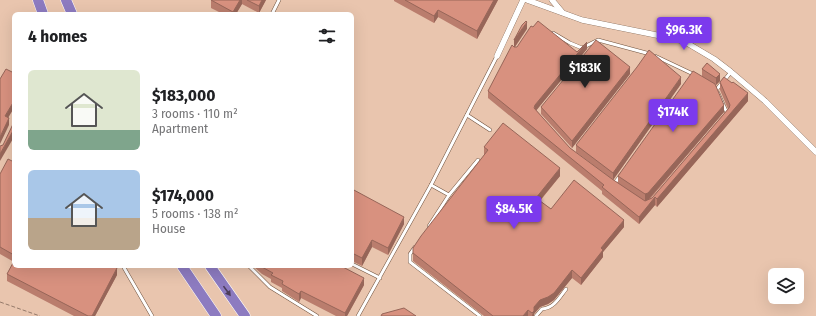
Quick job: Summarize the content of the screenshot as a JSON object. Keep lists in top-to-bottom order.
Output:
{
  "page": {
    "heading": "4 homes",
    "price": [
      "$96.3K",
      "$183K",
      "$174K",
      "$84.5K"
    ],
    "list": [
      {
        "name": "$183,000",
        "note": "3 rooms · 110 m² · Apartment"
      },
      {
        "name": "$174,000",
        "note": "5 rooms · 138 m² · House"
      }
    ]
  }
}
